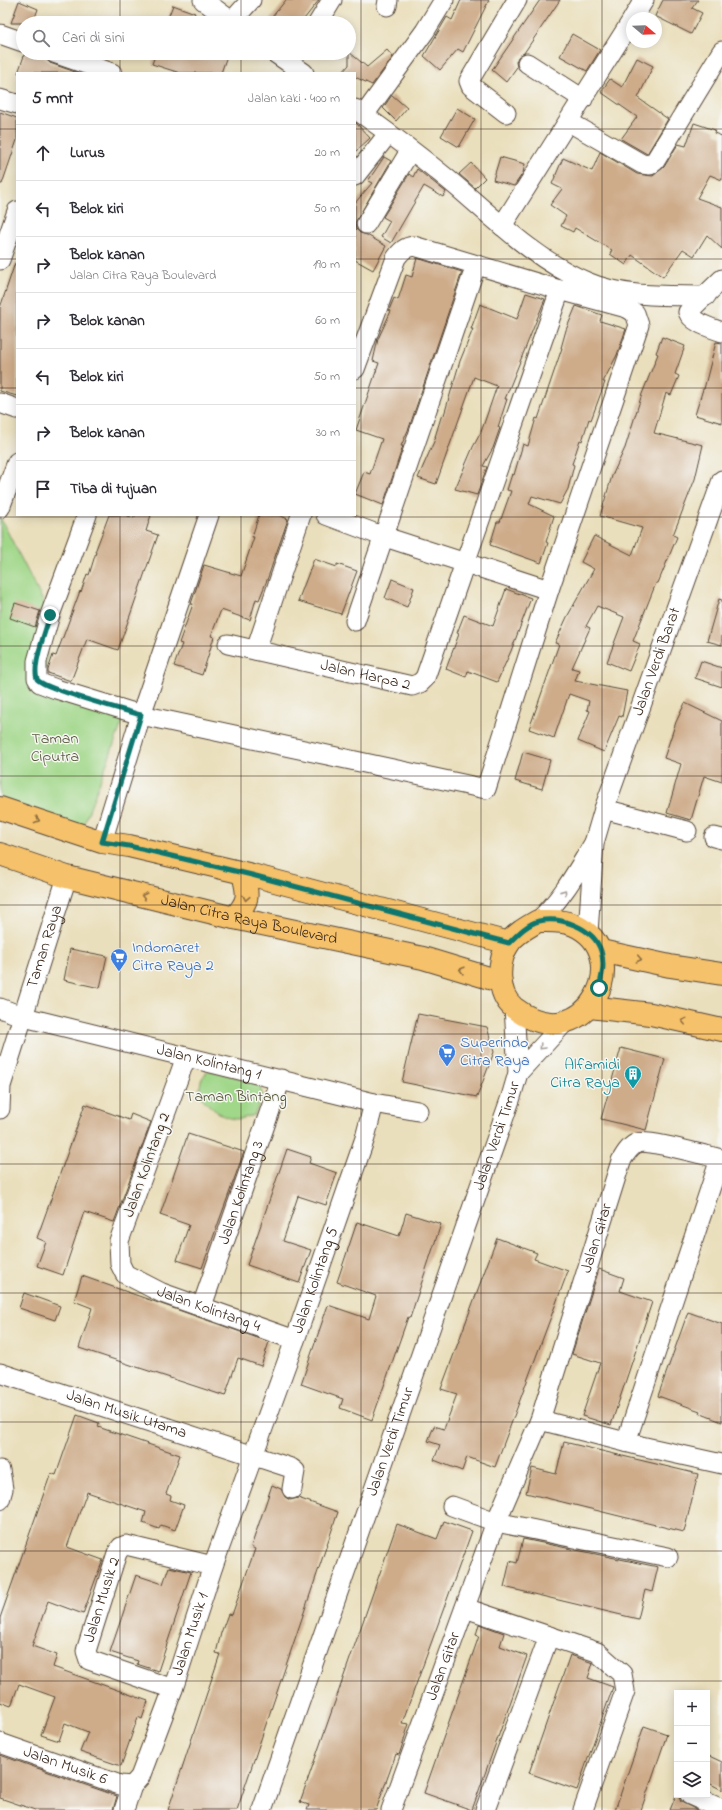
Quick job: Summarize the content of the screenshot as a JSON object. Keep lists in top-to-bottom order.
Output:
{
  "streets": {
    "main road": ["Jalan Citra Raya Boulevard"],
    "street": [
      "Jalan Verdi Barat",
      "Jalan Harpa 2",
      "Taman Raya",
      "Jalan Kolintang 1",
      "Jalan Verdi Timur",
      "Jalan Kolintang 2",
      "Jalan Kolintang 3",
      "Jalan Gitar",
      "Jalan Kolintang 5",
      "Jalan Kolintang 4",
      "Jalan Musik Utama",
      "Jalan Musik 2",
      "Jalan Musik 1",
      "Jalan Musik 6"
    ]
  },
  "crossings": [
    ["Jalan Verdi Barat", "Jalan Citra Raya Boulevard"],
    ["Jalan Verdi Barat", "Jalan Verdi Timur"],
    ["Jalan Citra Raya Boulevard", "Taman Raya"],
    ["Jalan Citra Raya Boulevard", "Jalan Verdi Timur"],
    ["Taman Raya", "Jalan Kolintang 1"],
    ["Jalan Kolintang 1", "Jalan Kolintang 2"],
    ["Jalan Kolintang 1", "Jalan Kolintang 3"],
    ["Jalan Kolintang 1", "Jalan Kolintang 5"],
    ["Jalan Kolintang 2", "Jalan Kolintang 4"],
    ["Jalan Kolintang 3", "Jalan Kolintang 4"],
    ["Jalan Kolintang 5", "Jalan Kolintang 4"],
    ["Jalan Kolintang 5", "Jalan Musik Utama"],
    ["Jalan Kolintang 5", "Jalan Musik 1"],
    ["Jalan Musik Utama", "Jalan Musik 1"],
    ["Jalan Musik 2", "Jalan Musik 1"],
    ["Jalan Musik 1", "Jalan Musik 6"]
  ],
  "parks": ["Taman Ciputra", "Taman Bintang"],
  "places": {
    "supermarket": ["Indomaret Citra Raya 2", "Superindo Citra Raya"],
    "building": ["Alfamidi Citra Raya"]
  },
  "north": "right",
  "page": {
    "search": "Cari di sini",
    "heading": ["5 mnt", "Jalan kaki · 400 m"],
    "list": [
      ["Lurus", "20 m"],
      ["Belok kiri", "50 m"],
      ["Belok kanan", "Jalan Citra Raya Boulevard", "190 m"],
      ["Belok kanan", "60 m"],
      ["Belok kiri", "50 m"],
      ["Belok kanan", "30 m"],
      "Tiba di tujuan"
    ],
    "map_buttons": ["+", "−"]
  }
}
